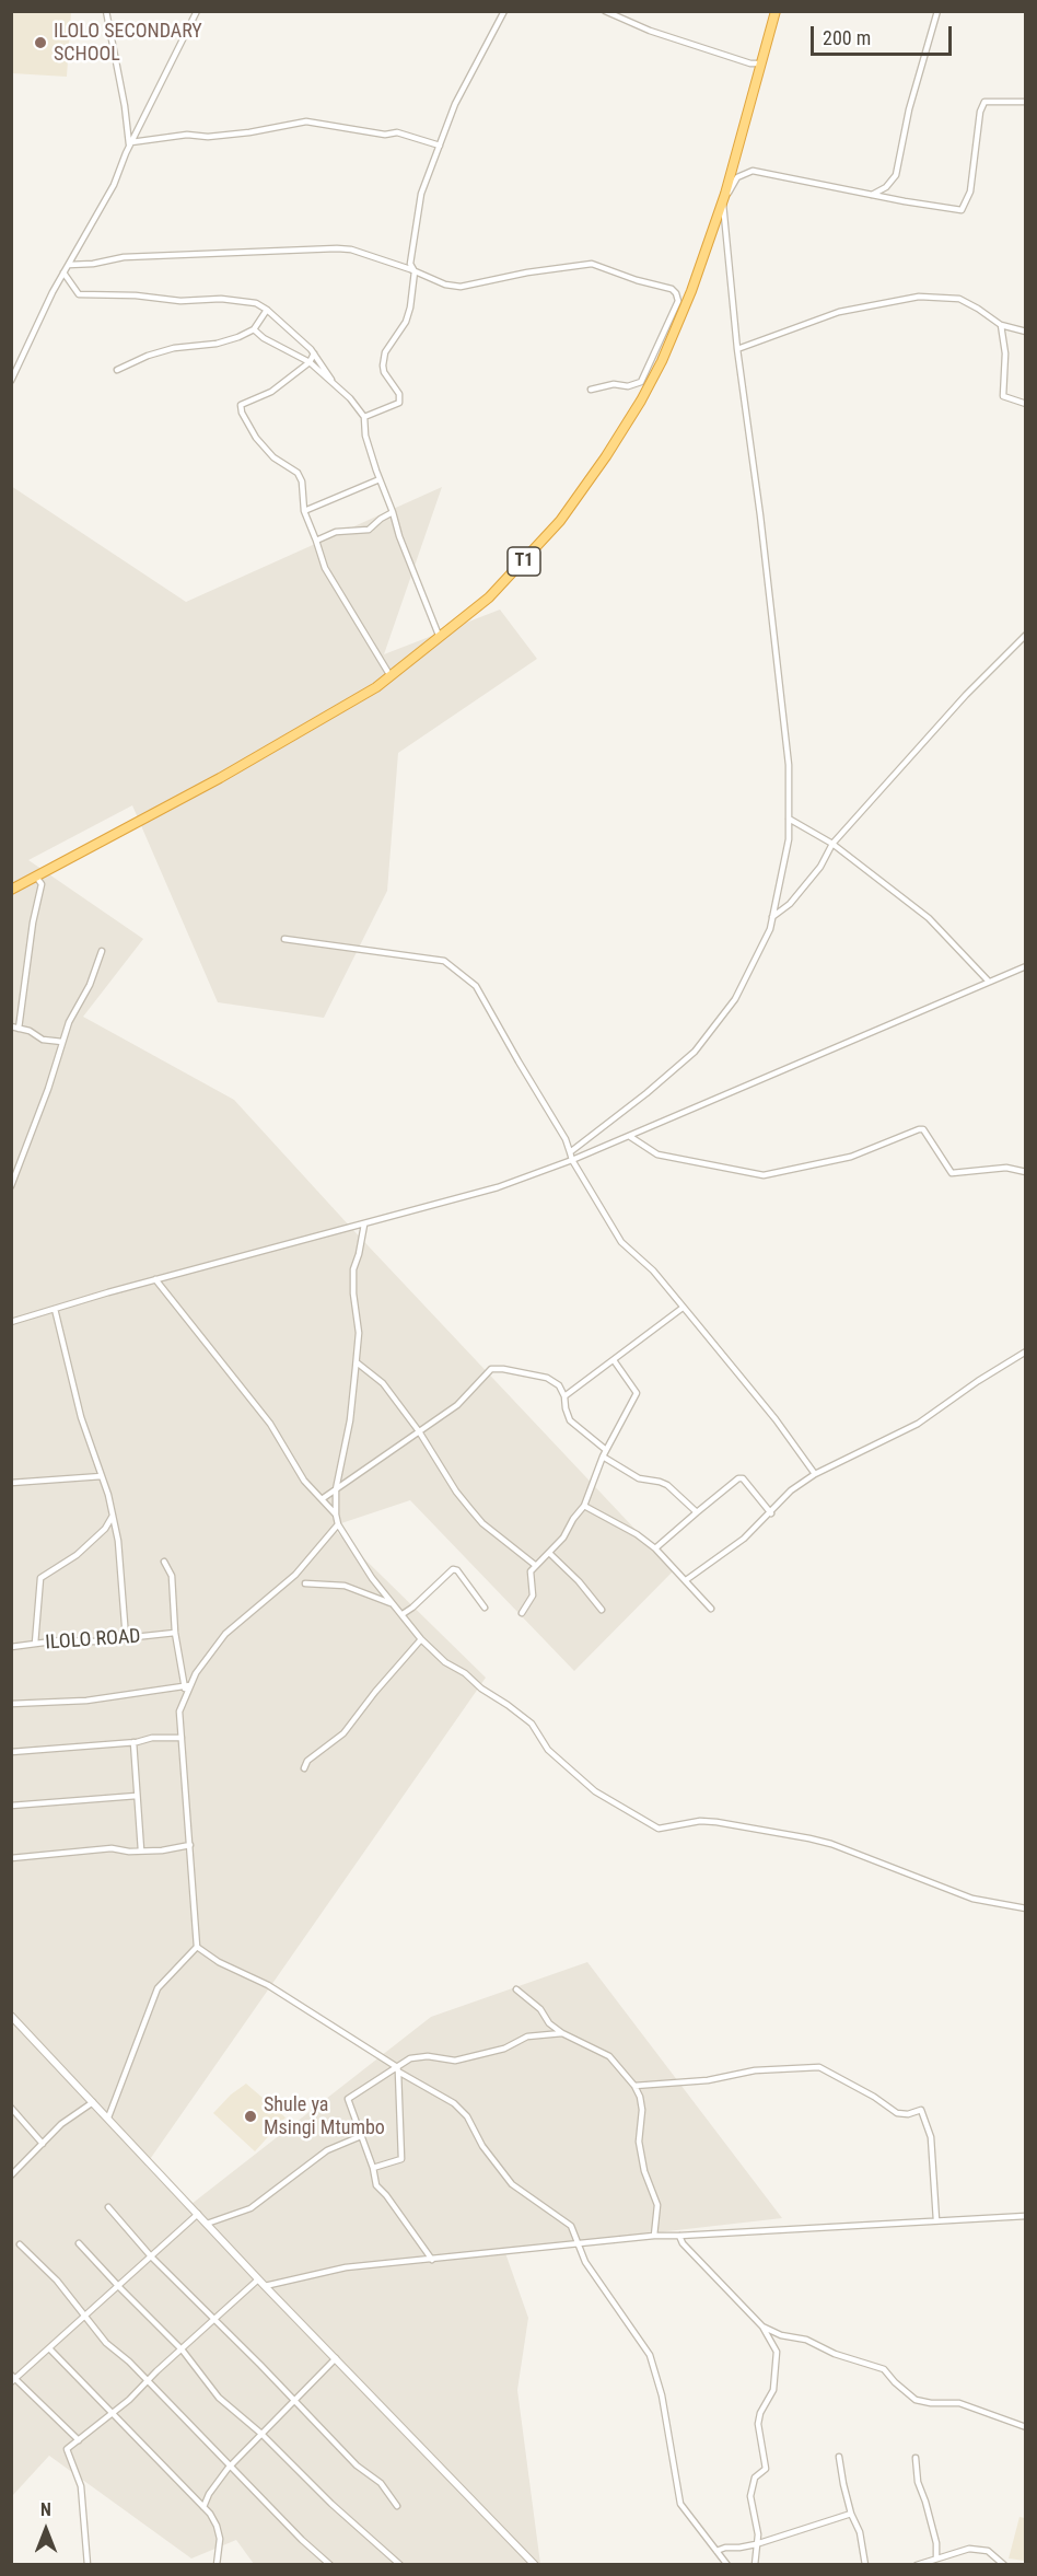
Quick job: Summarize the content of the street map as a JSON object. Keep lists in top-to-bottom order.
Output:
{
  "streets": {
    "highway": ["T1"],
    "street": ["ILOLO ROAD"]
  },
  "places": ["ILOLO SECONDARY SCHOOL", "Shule ya Msingi Mtumbo"],
  "scale_bar": "200 m",
  "north": "top"
}
